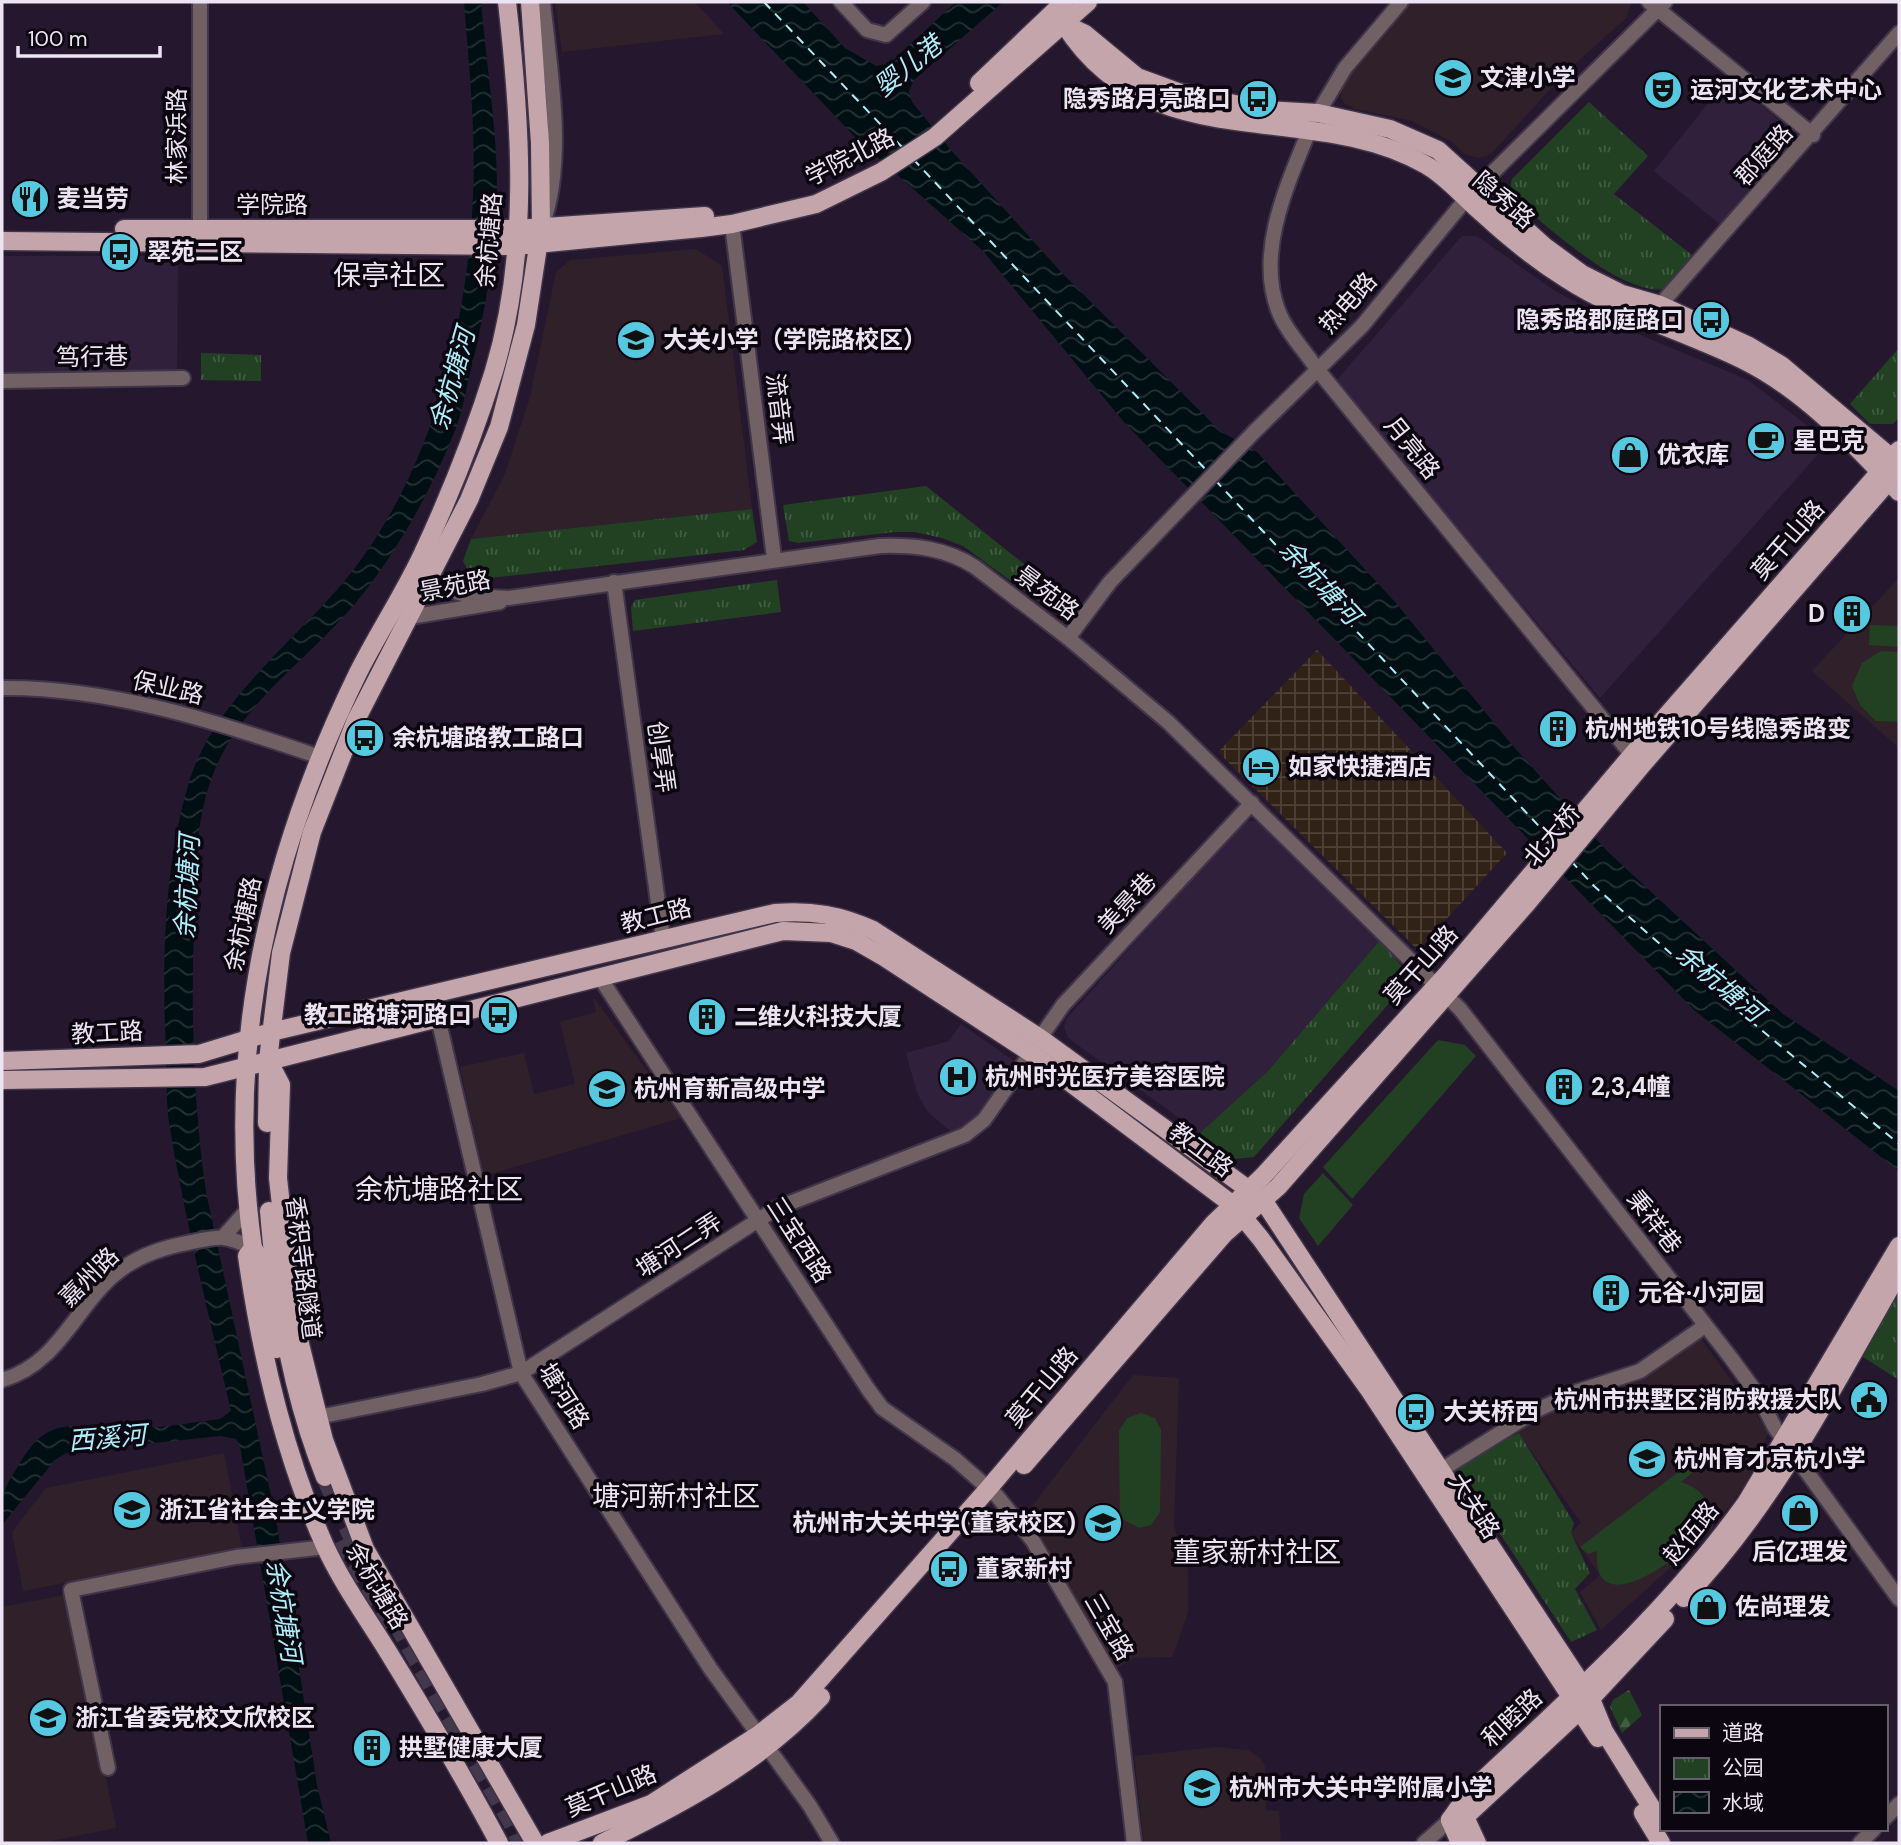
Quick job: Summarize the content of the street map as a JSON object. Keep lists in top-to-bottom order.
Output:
{
  "streets": {
    "main road": [
      "学院北路",
      "隐秀路",
      "学院路",
      "余杭塘路",
      "莫干山路",
      "北大桥",
      "教工路",
      "香积寺路隧道",
      "大关路",
      "赵伍路",
      "和睦路"
    ],
    "street": [
      "林家浜路",
      "郡庭路",
      "热电路",
      "笃行巷",
      "流音弄",
      "月亮路",
      "景苑路",
      "保业路",
      "创享弄",
      "美景巷",
      "秉祥巷",
      "三宝西路",
      "塘河二弄",
      "嘉州路",
      "塘河路",
      "三宝路"
    ]
  },
  "crossings": [
    ["林家浜路", "学院路"],
    ["郡庭路", "隐秀路"],
    ["学院北路", "隐秀路"],
    ["学院北路", "学院路"],
    ["学院北路", "余杭塘路"],
    ["学院北路", "流音弄"],
    ["隐秀路", "热电路"],
    ["隐秀路", "月亮路"],
    ["隐秀路", "莫干山路"],
    ["学院路", "余杭塘路"],
    ["余杭塘路", "景苑路"],
    ["余杭塘路", "保业路"],
    ["余杭塘路", "教工路"],
    ["余杭塘路", "塘河二弄"],
    ["余杭塘路", "香积寺路隧道"],
    ["热电路", "月亮路"],
    ["热电路", "景苑路"],
    ["流音弄", "景苑路"],
    ["月亮路", "莫干山路"],
    ["莫干山路", "景苑路"],
    ["莫干山路", "北大桥"],
    ["莫干山路", "教工路"],
    ["莫干山路", "秉祥巷"],
    ["莫干山路", "三宝西路"],
    ["莫干山路", "塘河路"],
    ["莫干山路", "大关路"],
    ["莫干山路", "三宝路"],
    ["景苑路", "创享弄"],
    ["景苑路", "美景巷"],
    ["景苑路", "秉祥巷"],
    ["创享弄", "教工路"],
    ["美景巷", "教工路"],
    ["美景巷", "塘河二弄"],
    ["教工路", "三宝西路"],
    ["教工路", "塘河二弄"],
    ["教工路", "香积寺路隧道"],
    ["教工路", "塘河路"],
    ["教工路", "大关路"],
    ["秉祥巷", "赵伍路"],
    ["三宝西路", "塘河二弄"],
    ["三宝西路", "三宝路"],
    ["塘河二弄", "塘河路"],
    ["大关路", "赵伍路"],
    ["大关路", "和睦路"],
    ["赵伍路", "和睦路"]
  ],
  "districts": [
    "保亭社区",
    "余杭塘路社区",
    "塘河新村社区",
    "董家新村社区"
  ],
  "water": ["婴儿港", "余杭塘河", "西溪河"],
  "places": {
    "school or university": [
      "文津小学",
      "大关小学（学院路校区）",
      "杭州育新高级中学",
      "杭州育才京杭小学",
      "浙江省社会主义学院",
      "杭州市大关中学(董家校区)",
      "浙江省委党校文欣校区",
      "杭州市大关中学附属小学"
    ],
    "theatre": ["运河文化艺术中心"],
    "bus stop": [
      "隐秀路月亮路口",
      "翠苑二区",
      "隐秀路郡庭路口",
      "余杭塘路教工路口",
      "教工路塘河路口",
      "大关桥西",
      "董家新村"
    ],
    "restaurant": ["麦当劳"],
    "cafe": ["星巴克"],
    "shop": ["优衣库", "后亿理发", "佐尚理发"],
    "building": [
      "D",
      "杭州地铁10号线隐秀路变",
      "二维火科技大厦",
      "2,3,4幢",
      "元谷·小河园",
      "拱墅健康大厦"
    ],
    "hotel": ["如家快捷酒店"],
    "hospital": ["杭州时光医疗美容医院"],
    "public building": ["杭州市拱墅区消防救援大队"]
  },
  "legend": ["道路", "公园", "水域"],
  "scale_bar": "100 m"
}
